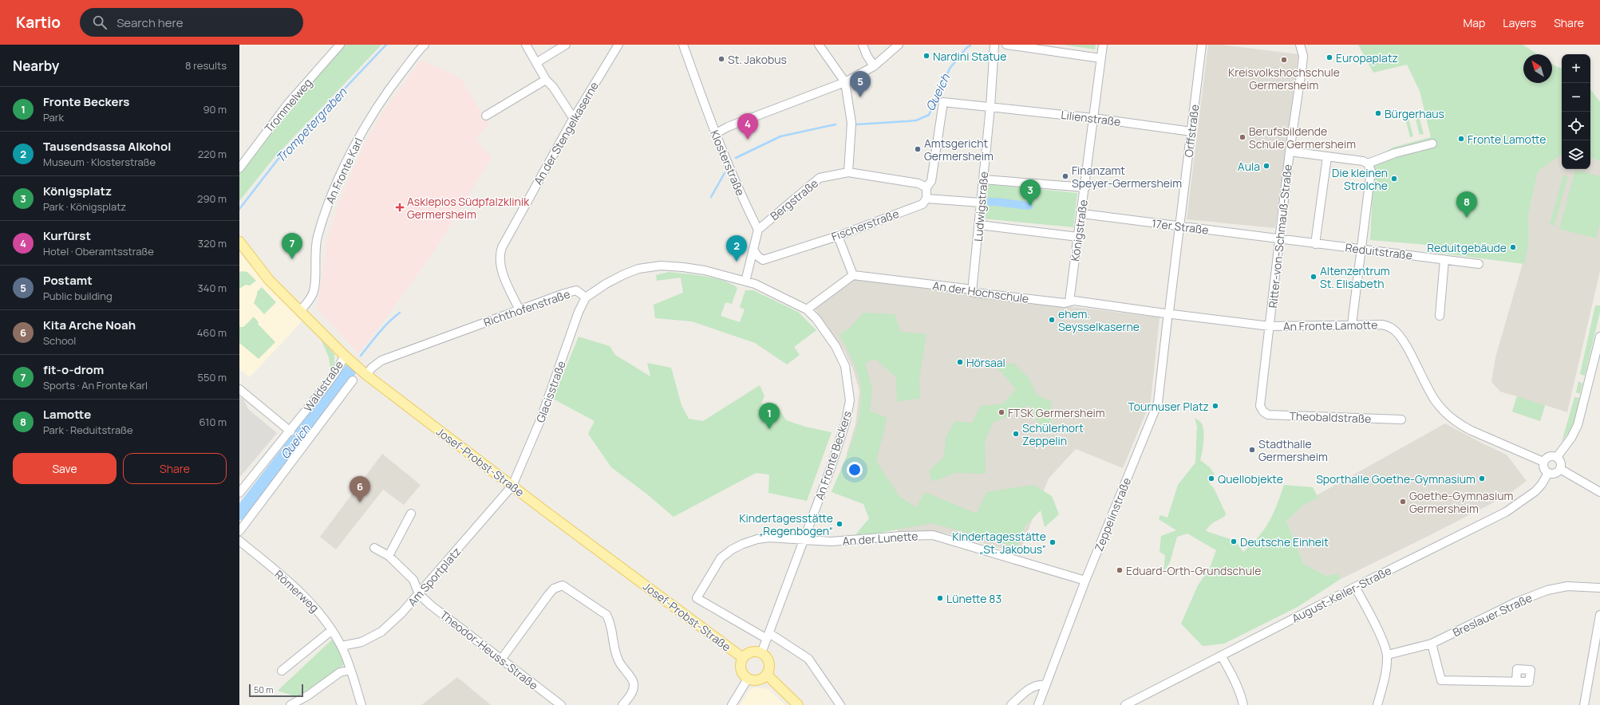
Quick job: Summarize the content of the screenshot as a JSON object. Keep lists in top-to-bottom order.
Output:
{
  "streets": {
    "main road": ["Josef-Probst-Straße"],
    "street": [
      "Trommelweg",
      "Lilienstraße",
      "Orffstraße",
      "An der Stengelkaserne",
      "Klosterstraße",
      "An Fronte Karl",
      "Bergstraße",
      "Ludwigstraße",
      "Fischerstraße",
      "17er Straße",
      "Königstraße",
      "Ritter-von-Schmauß-Straße",
      "Reduitstraße",
      "An der Hochschule",
      "Richthofenstraße",
      "An Fronte Lamotte",
      "Waldstraße",
      "Glacisstraße",
      "Theobaldstraße",
      "An Fronte Beckers",
      "Zeppelinstraße",
      "An der Lunette",
      "Am Sportplatz",
      "Römerweg",
      "August-Keiler-Straße",
      "Breslauer Straße",
      "Theodor-Heuss-Straße"
    ]
  },
  "crossings": [
    ["Lilienstraße", "Orffstraße"],
    ["Lilienstraße", "Bergstraße"],
    ["Lilienstraße", "Ludwigstraße"],
    ["Lilienstraße", "Königstraße"],
    ["Orffstraße", "17er Straße"],
    ["Orffstraße", "An der Hochschule"],
    ["Orffstraße", "An Fronte Lamotte"],
    ["Orffstraße", "Zeppelinstraße"],
    ["An der Stengelkaserne", "Richthofenstraße"],
    ["Klosterstraße", "Bergstraße"],
    ["An Fronte Karl", "Josef-Probst-Straße"],
    ["Ludwigstraße", "An der Hochschule"],
    ["17er Straße", "Königstraße"],
    ["17er Straße", "Ritter-von-Schmauß-Straße"],
    ["17er Straße", "Reduitstraße"],
    ["Königstraße", "An der Hochschule"],
    ["Ritter-von-Schmauß-Straße", "Reduitstraße"],
    ["Ritter-von-Schmauß-Straße", "An Fronte Lamotte"],
    ["Ritter-von-Schmauß-Straße", "Theobaldstraße"],
    ["An der Hochschule", "An Fronte Lamotte"],
    ["An der Hochschule", "Zeppelinstraße"],
    ["Richthofenstraße", "Glacisstraße"],
    ["Richthofenstraße", "An Fronte Beckers"],
    ["Richthofenstraße", "Josef-Probst-Straße"],
    ["An Fronte Lamotte", "Zeppelinstraße"],
    ["An Fronte Lamotte", "August-Keiler-Straße"],
    ["Waldstraße", "Josef-Probst-Straße"],
    ["Glacisstraße", "Josef-Probst-Straße"],
    ["Glacisstraße", "Am Sportplatz"],
    ["An Fronte Beckers", "Josef-Probst-Straße"],
    ["An Fronte Beckers", "An der Lunette"],
    ["Josef-Probst-Straße", "An der Lunette"],
    ["Josef-Probst-Straße", "Am Sportplatz"],
    ["Zeppelinstraße", "An der Lunette"],
    ["Am Sportplatz", "Römerweg"],
    ["Am Sportplatz", "Theodor-Heuss-Straße"]
  ],
  "water": ["Queich", "Trompetergraben"],
  "places": {
    "other": [
      "Nardini Statue",
      "Europaplatz",
      "St. Jakobus",
      "Kreisvolkshochschule Germersheim",
      "Bürgerhaus",
      "Berufsbildende Schule Germersheim",
      "Fronte Lamotte",
      "Amtsgericht Germersheim",
      "Aula",
      "Finanzamt Speyer-Germersheim",
      "Die kleinen Strolche",
      "Reduitgebäude",
      "Altenzentrum St. Elisabeth",
      "ehem. Seysselkaserne",
      "Hörsaal",
      "Tournuser Platz",
      "FTSK Germersheim",
      "Schülerhort Zeppelin",
      "Stadthalle Germersheim",
      "Quellobjekte",
      "Sporthalle Goethe-Gymnasium",
      "Goethe-Gymnasium Germersheim",
      "Kindertagesstätte „Regenbogen“",
      "Deutsche Einheit",
      "Kindertagesstätte „St. Jakobus”",
      "Eduard-Orth-Grundschule",
      "Lünette 83"
    ],
    "health": ["Asklepios Südpfalzklinik Germersheim"]
  },
  "scale_bar": "50 m",
  "north": "top left",
  "page": {
    "header": "Kartio",
    "search": "Search here",
    "nav": ["Map", "Layers", "Share"],
    "heading": ["Nearby", "8 results"],
    "map_buttons": ["+", "−"],
    "pins": [
      "5",
      "4",
      "3",
      "8",
      "7",
      "2",
      "1",
      "6"
    ],
    "list": [
      {
        "mark": "1",
        "name": "Fronte Beckers",
        "note": "Park",
        "value": "90 m"
      },
      {
        "mark": "2",
        "name": "Tausendsassa Alkohol",
        "note": "Museum · Klosterstraße",
        "value": "220 m"
      },
      {
        "mark": "3",
        "name": "Königsplatz",
        "note": "Park · Königsplatz",
        "value": "290 m"
      },
      {
        "mark": "4",
        "name": "Kurfürst",
        "note": "Hotel · Oberamtsstraße",
        "value": "320 m"
      },
      {
        "mark": "5",
        "name": "Postamt",
        "note": "Public building",
        "value": "340 m"
      },
      {
        "mark": "6",
        "name": "Kita Arche Noah",
        "note": "School",
        "value": "460 m"
      },
      {
        "mark": "7",
        "name": "fit-o-drom",
        "note": "Sports · An Fronte Karl",
        "value": "550 m"
      },
      {
        "mark": "8",
        "name": "Lamotte",
        "note": "Park · Reduitstraße",
        "value": "610 m"
      }
    ],
    "buttons": ["Save", "Share"],
    "scale": "50 m"
  }
}
